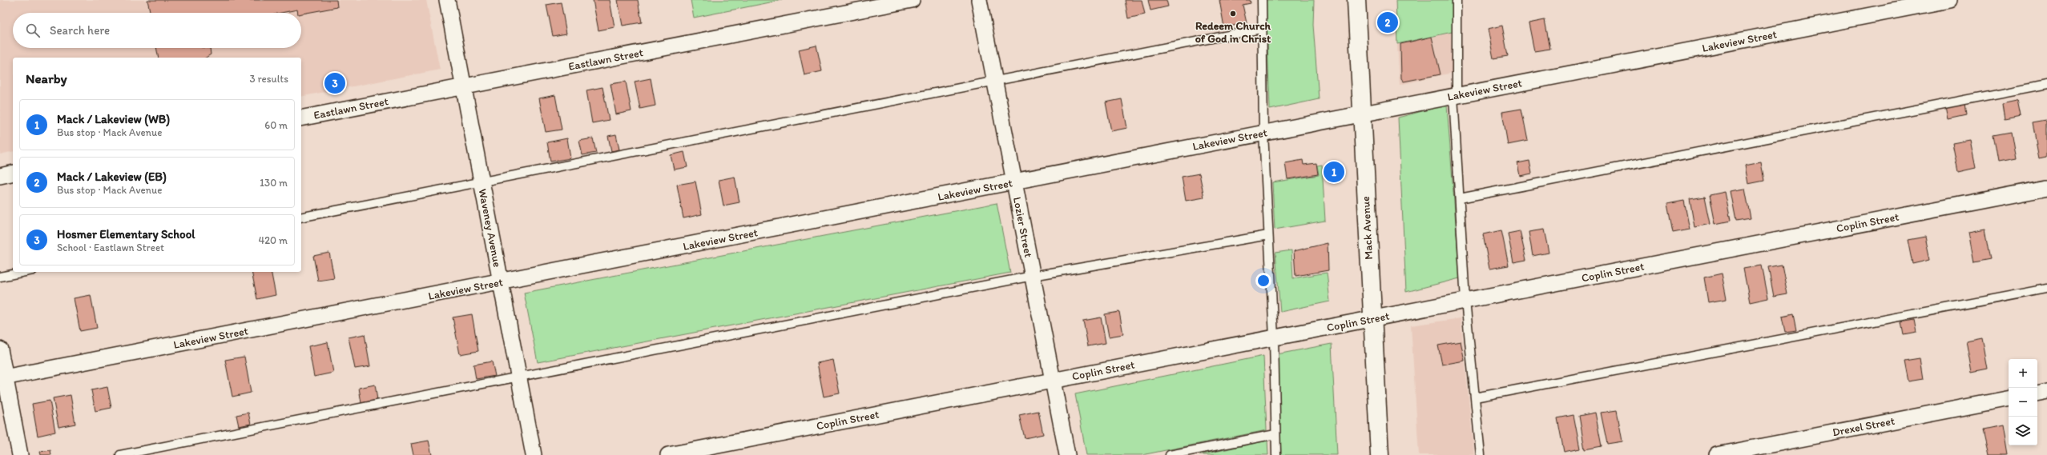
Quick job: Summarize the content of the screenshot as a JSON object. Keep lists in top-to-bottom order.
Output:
{
  "streets": {
    "main road": ["Mack Avenue"],
    "street": [
      "Lakeview Street",
      "Eastlawn Street",
      "Coplin Street",
      "Lozier Street",
      "Waveney Avenue",
      "Drexel Street"
    ]
  },
  "crossings": [
    ["Lakeview Street", "Lozier Street"],
    ["Lakeview Street", "Waveney Avenue"],
    ["Lakeview Street", "Mack Avenue"],
    ["Eastlawn Street", "Waveney Avenue"],
    ["Coplin Street", "Lozier Street"],
    ["Coplin Street", "Mack Avenue"]
  ],
  "places": ["Redeem Church of God in Christ"],
  "page": {
    "pins": ["2", "3", "1"],
    "search": "Search here",
    "heading": ["Nearby", "3 results"],
    "list": [
      {
        "mark": "1",
        "name": "Mack / Lakeview (WB)",
        "note": "Bus stop · Mack Avenue",
        "value": "60 m"
      },
      {
        "mark": "2",
        "name": "Mack / Lakeview (EB)",
        "note": "Bus stop · Mack Avenue",
        "value": "130 m"
      },
      {
        "mark": "3",
        "name": "Hosmer Elementary School",
        "note": "School · Eastlawn Street",
        "value": "420 m"
      }
    ],
    "map_buttons": ["+", "−"]
  }
}
